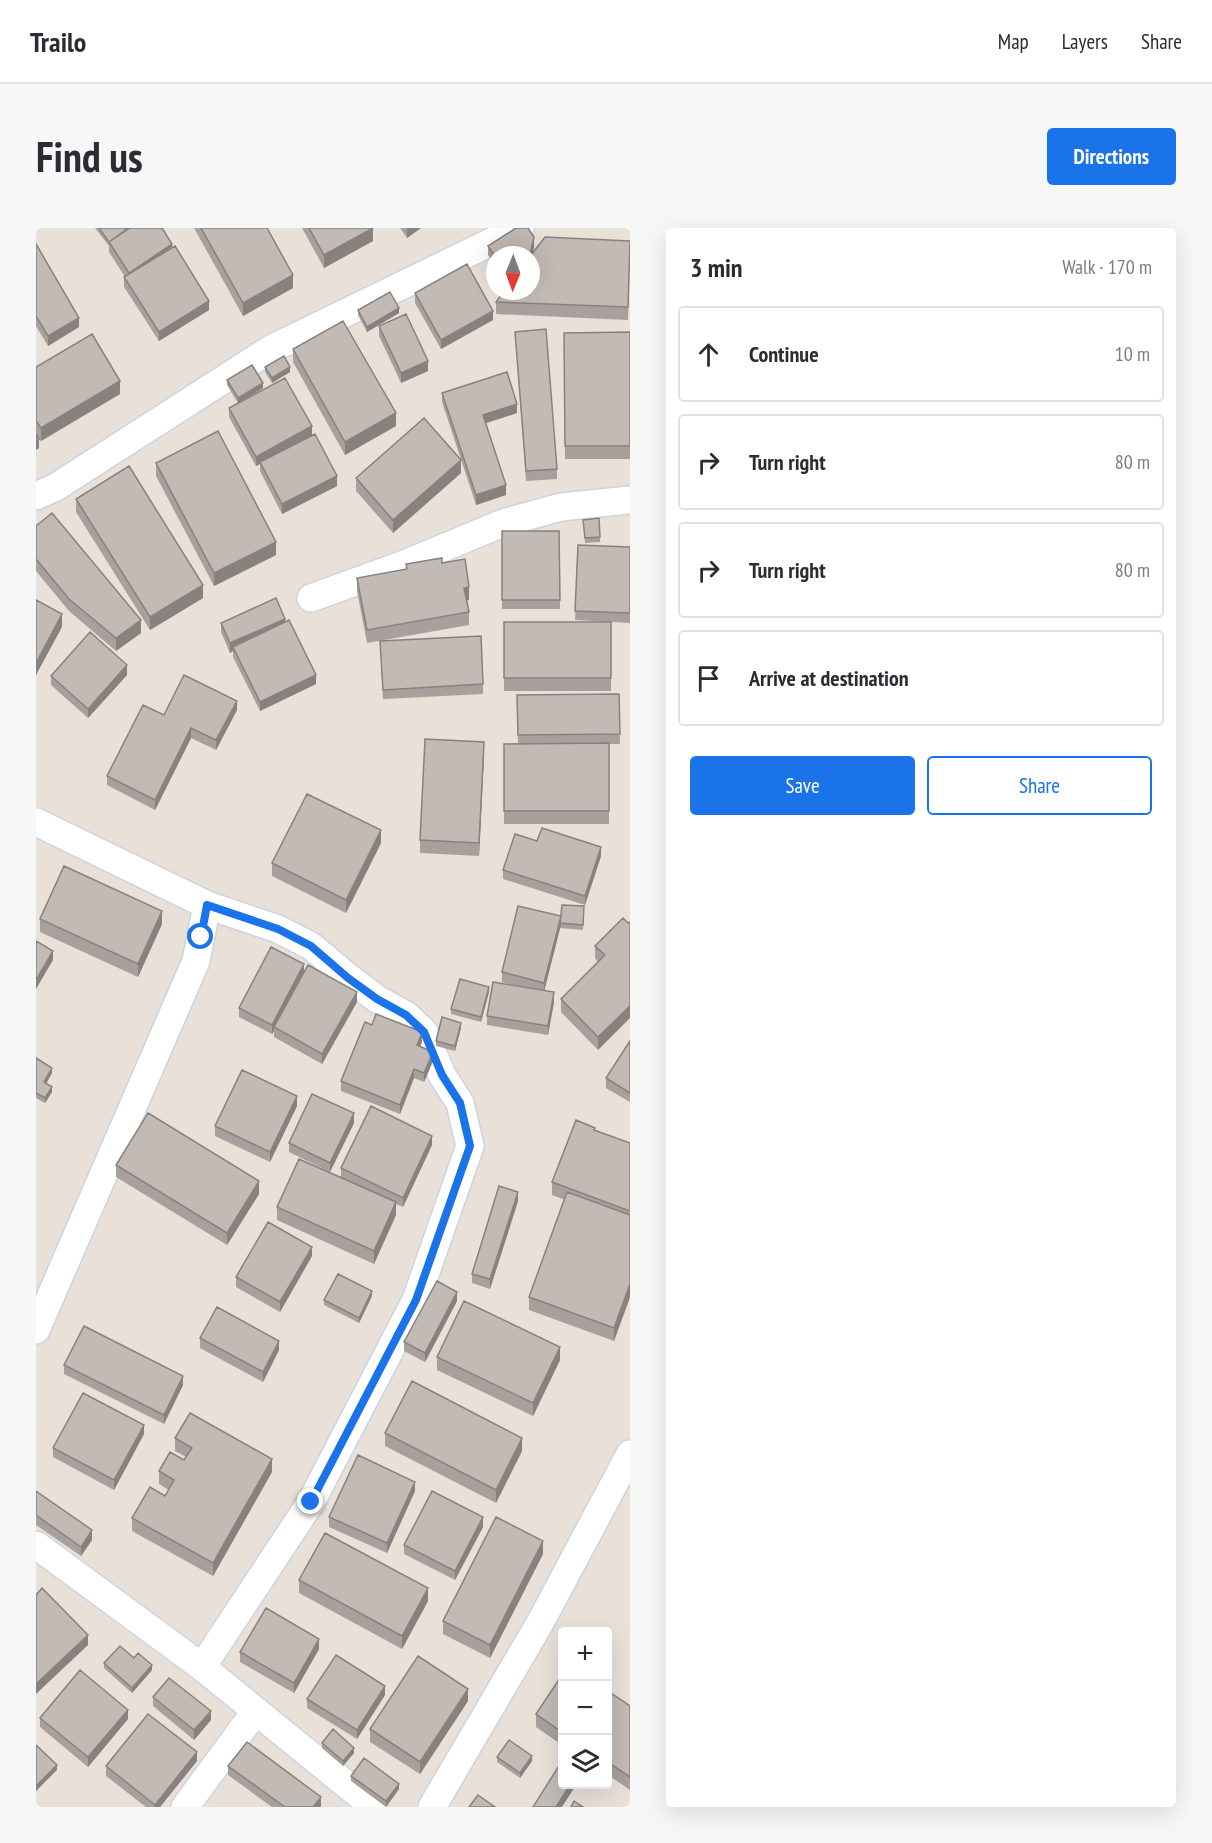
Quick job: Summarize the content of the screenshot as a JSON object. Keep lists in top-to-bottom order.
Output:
{
  "north": "bottom",
  "page": {
    "header": "Trailo",
    "nav": ["Map", "Layers", "Share"],
    "buttons": [
      "Directions",
      ["Save", "Share"]
    ],
    "title": "Find us",
    "heading": ["3 min", "Walk · 170 m"],
    "list": [
      ["Continue", "10 m"],
      ["Turn right", "80 m"],
      ["Turn right", "80 m"],
      "Arrive at destination"
    ],
    "map_buttons": ["+", "−"]
  }
}
